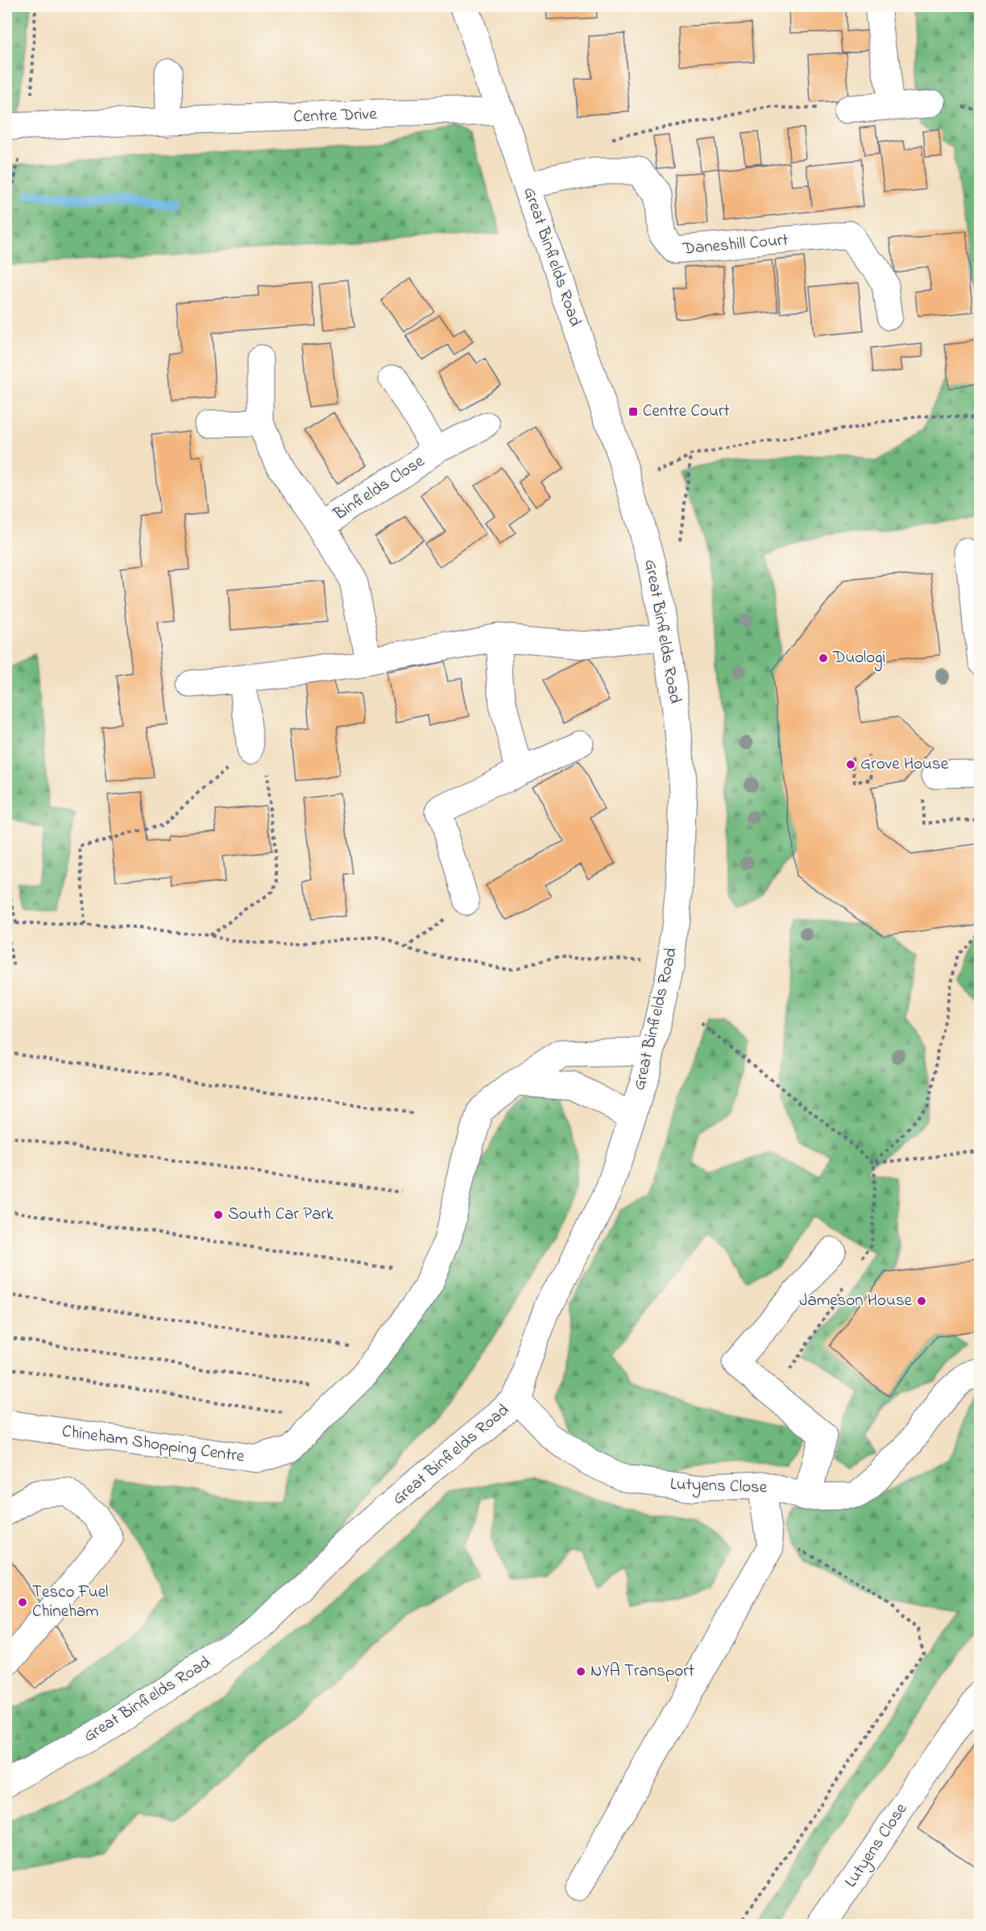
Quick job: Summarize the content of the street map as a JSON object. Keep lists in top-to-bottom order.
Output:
{
  "streets": {
    "street": [
      "Centre Drive",
      "Daneshill Court",
      "Great Binfields Road",
      "Binfields Close",
      "Chineham Shopping Centre",
      "Lutyens Close"
    ]
  },
  "crossings": [
    ["Centre Drive", "Great Binfields Road"],
    ["Daneshill Court", "Great Binfields Road"],
    ["Great Binfields Road", "Chineham Shopping Centre"],
    ["Great Binfields Road", "Lutyens Close"]
  ],
  "places": {
    "transit": ["Centre Court"],
    "other": [
      "Duologi",
      "Grove House",
      "South Car Park",
      "Jameson House",
      "Tesco Fuel Chineham",
      "NYA Transport"
    ]
  }
}
